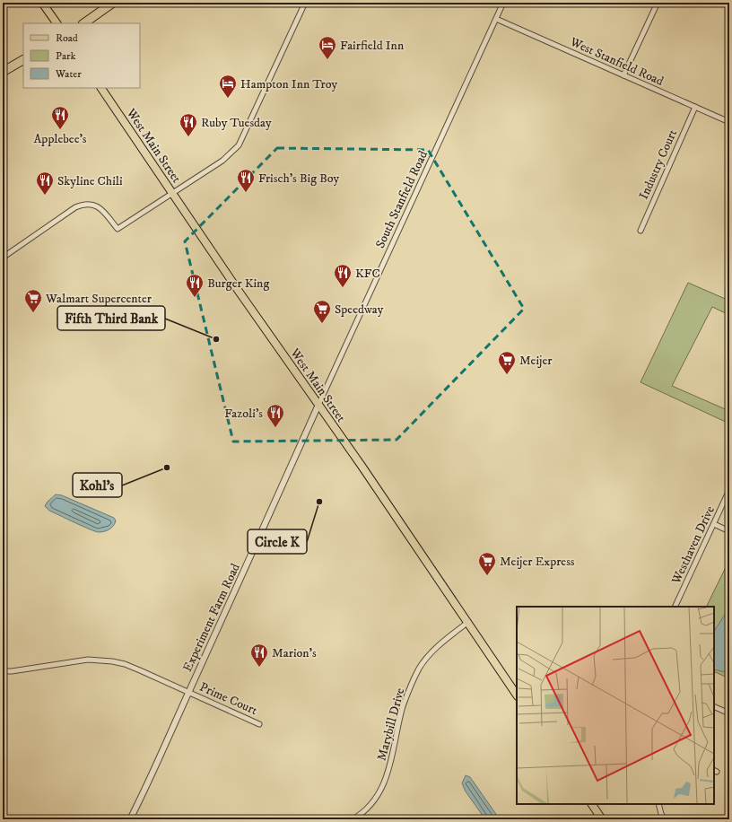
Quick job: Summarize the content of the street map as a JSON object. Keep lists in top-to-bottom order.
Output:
{
  "streets": {
    "main road": ["West Main Street"],
    "street": [
      "West Stanfield Road",
      "Industry Court",
      "South Stanfield Road",
      "Westhaven Drive",
      "Experiment Farm Road",
      "Prime Court",
      "Marybill Drive"
    ]
  },
  "crossings": [
    ["West Stanfield Road", "Industry Court"],
    ["West Stanfield Road", "South Stanfield Road"],
    ["West Main Street", "South Stanfield Road"],
    ["West Main Street", "Experiment Farm Road"],
    ["West Main Street", "Marybill Drive"],
    ["South Stanfield Road", "Experiment Farm Road"],
    ["Experiment Farm Road", "Prime Court"]
  ],
  "places": {
    "hotel": ["Fairfield Inn", "Hampton Inn Troy"],
    "restaurant": [
      "Applebee's",
      "Ruby Tuesday",
      "Frisch's Big Boy",
      "Skyline Chili",
      "KFC",
      "Burger King",
      "Fazoli's",
      "Marion’s"
    ],
    "supermarket": [
      "Walmart Supercenter",
      "Speedway",
      "Meijer",
      "Meijer Express"
    ],
    "other": ["Fifth Third Bank", "Kohl's", "Circle K"]
  },
  "legend": ["Road", "Park", "Water"]
}
